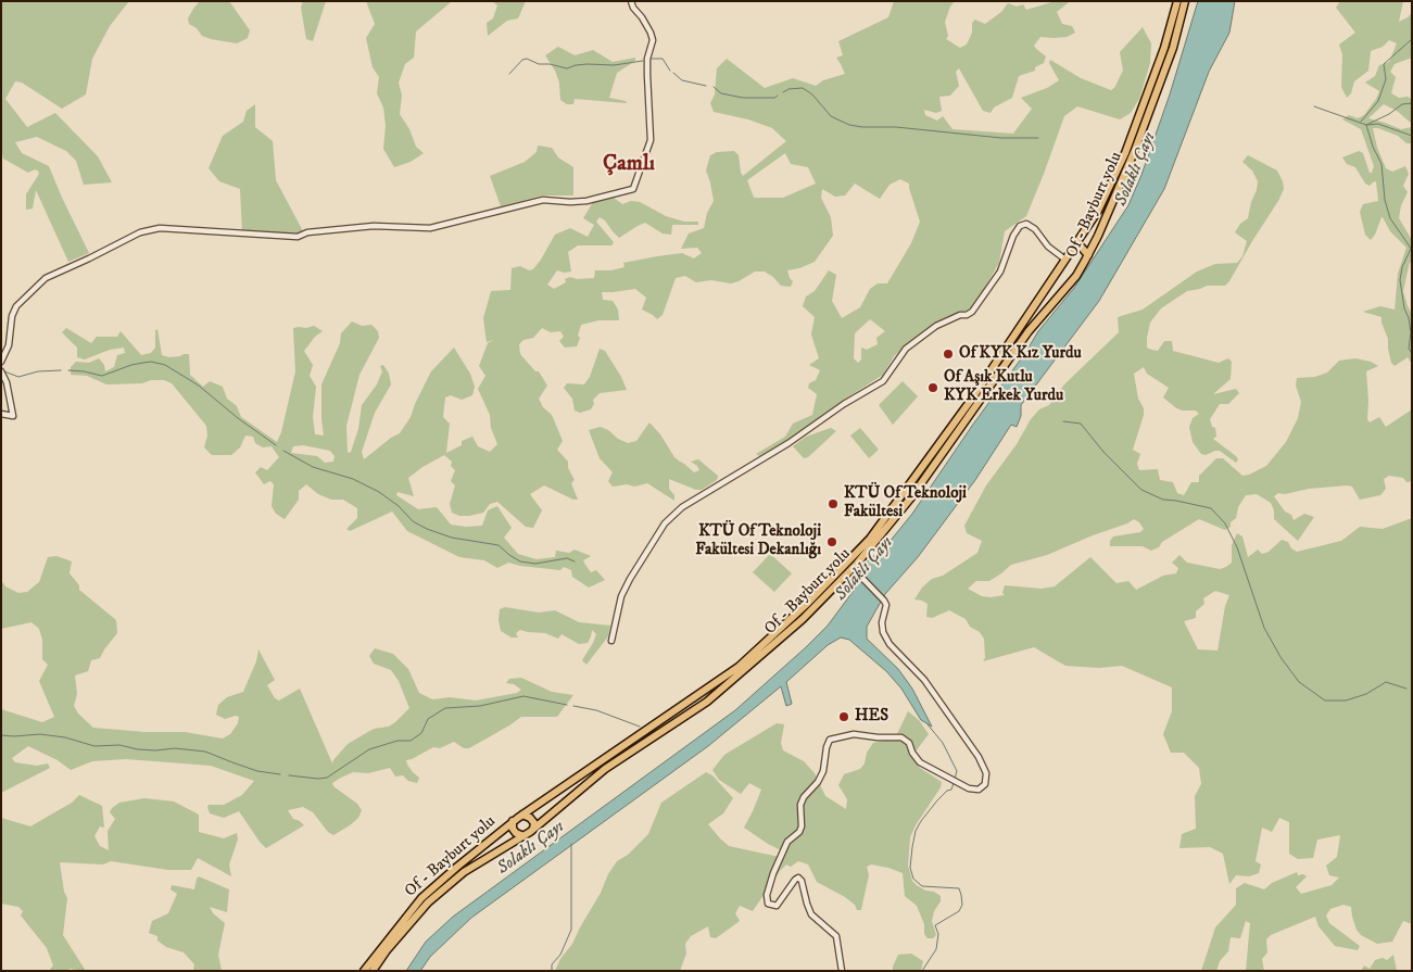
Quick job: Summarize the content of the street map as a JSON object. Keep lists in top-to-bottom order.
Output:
{
  "streets": {
    "highway": ["Of - Bayburt yolu"]
  },
  "districts": ["Çamlı"],
  "water": ["Solaklı Çayı"],
  "places": [
    "Of KYK Kız Yurdu",
    "Of Aşık Kutlu KYK Erkek Yurdu",
    "KTÜ Of Teknoloji Fakültesi",
    "KTÜ Of Teknoloji Fakültesi Dekanlığı",
    "HES"
  ]
}
